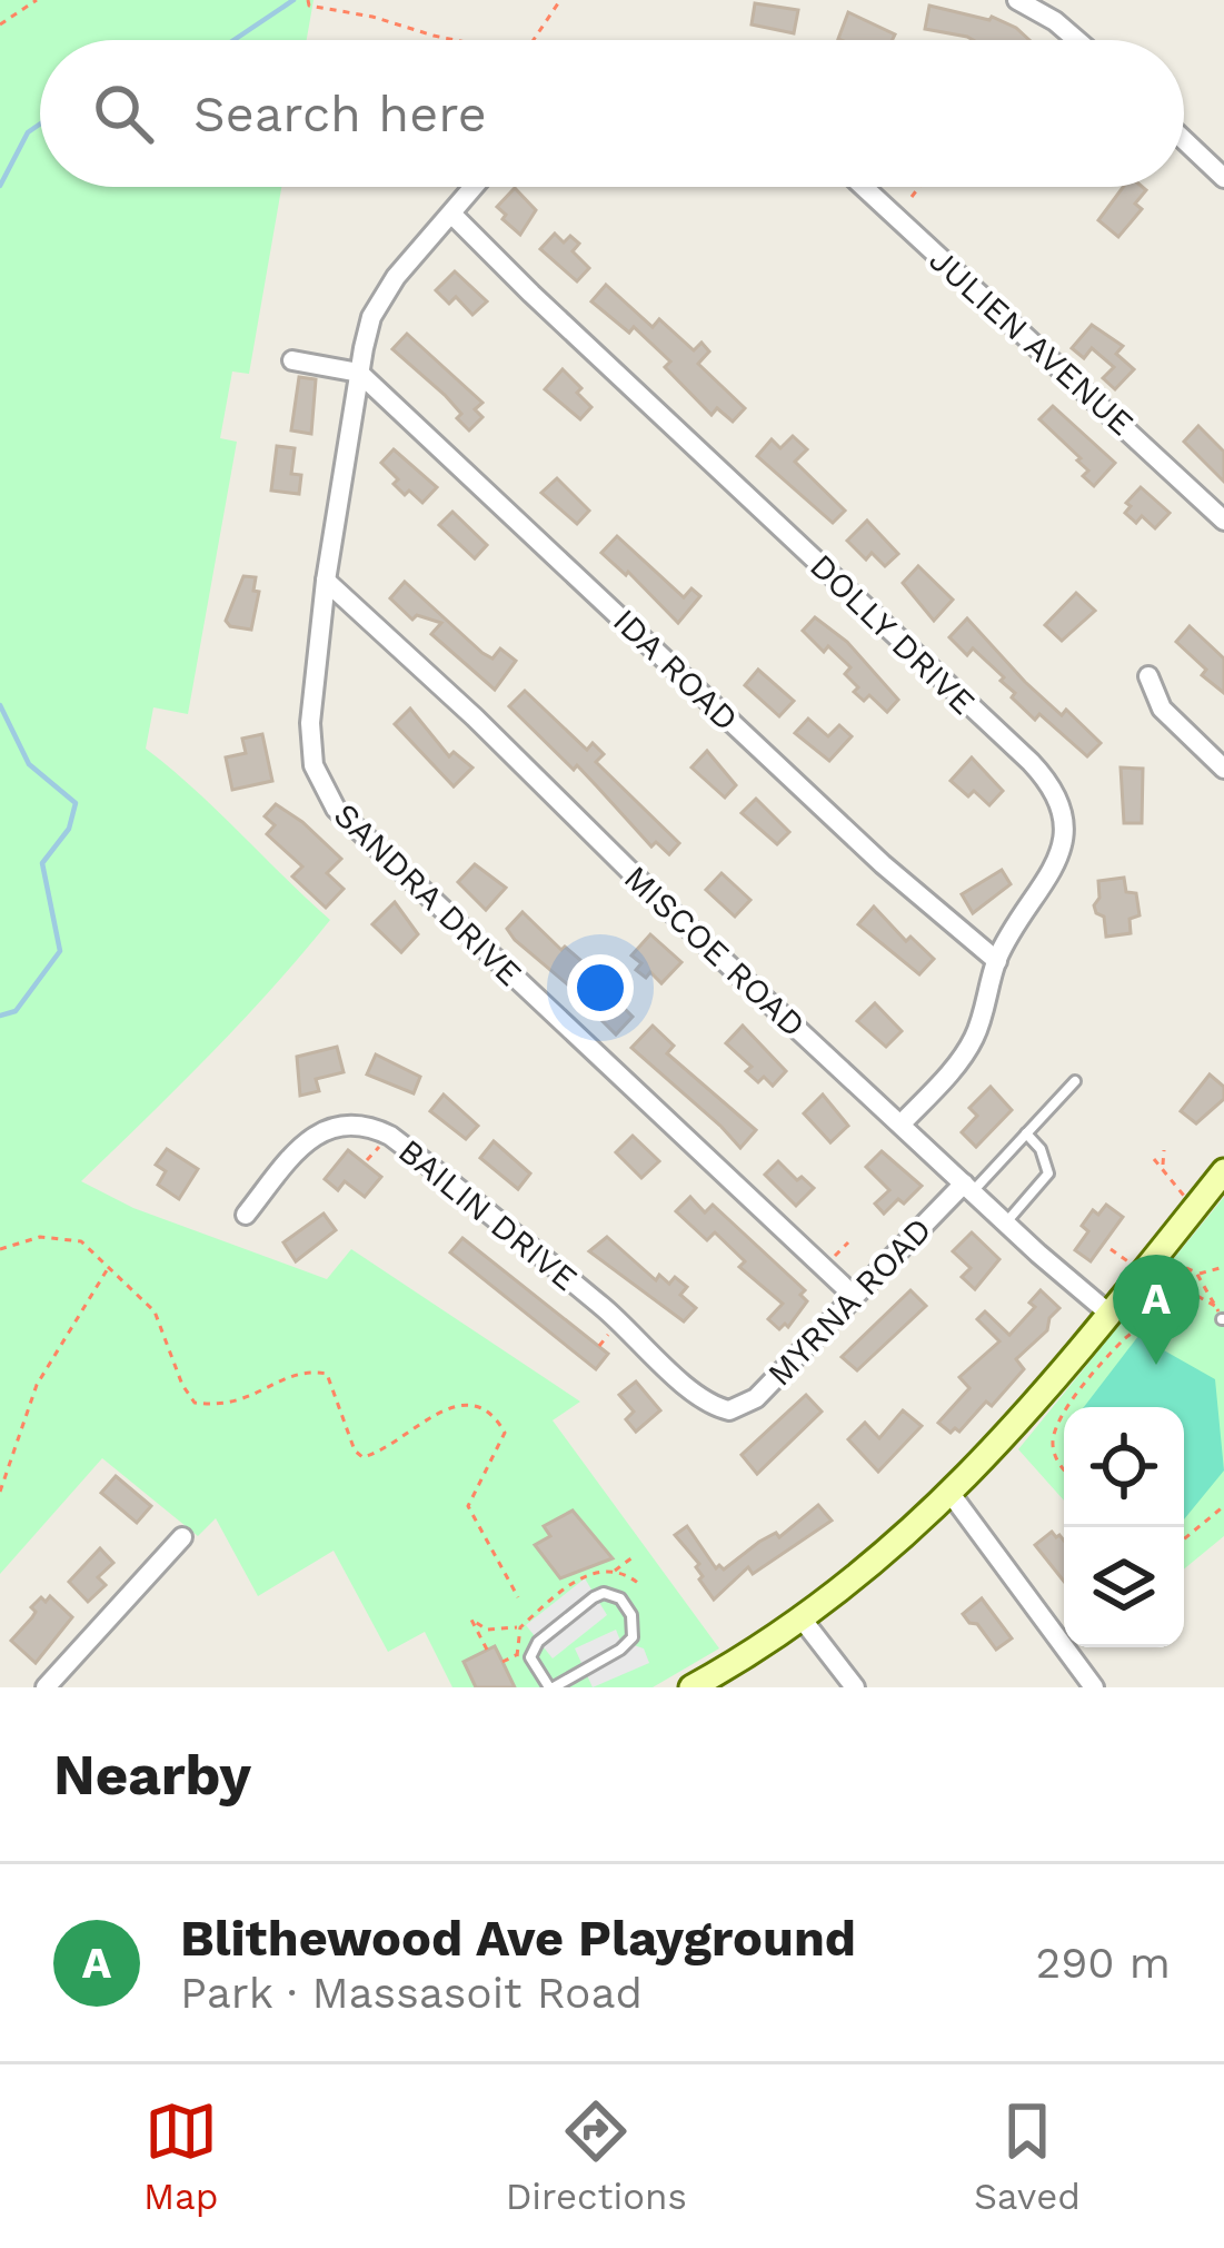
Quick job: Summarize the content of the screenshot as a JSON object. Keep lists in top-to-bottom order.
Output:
{
  "streets": {
    "street": [
      "JULIEN AVENUE",
      "DOLLY DRIVE",
      "IDA ROAD",
      "SANDRA DRIVE",
      "MISCOE ROAD",
      "BAILIN DRIVE",
      "MYRNA ROAD"
    ]
  },
  "crossings": [
    ["DOLLY DRIVE", "IDA ROAD"],
    ["DOLLY DRIVE", "SANDRA DRIVE"],
    ["DOLLY DRIVE", "MISCOE ROAD"],
    ["IDA ROAD", "SANDRA DRIVE"],
    ["SANDRA DRIVE", "MISCOE ROAD"],
    ["SANDRA DRIVE", "MYRNA ROAD"],
    ["MISCOE ROAD", "MYRNA ROAD"],
    ["BAILIN DRIVE", "MYRNA ROAD"]
  ],
  "page": {
    "search": "Search here",
    "pins": "A",
    "heading": "Nearby",
    "list": [
      {
        "mark": "A",
        "name": "Blithewood Ave Playground",
        "note": "Park · Massasoit Road",
        "value": "290 m"
      }
    ],
    "nav": ["Map", "Directions", "Saved"]
  }
}
